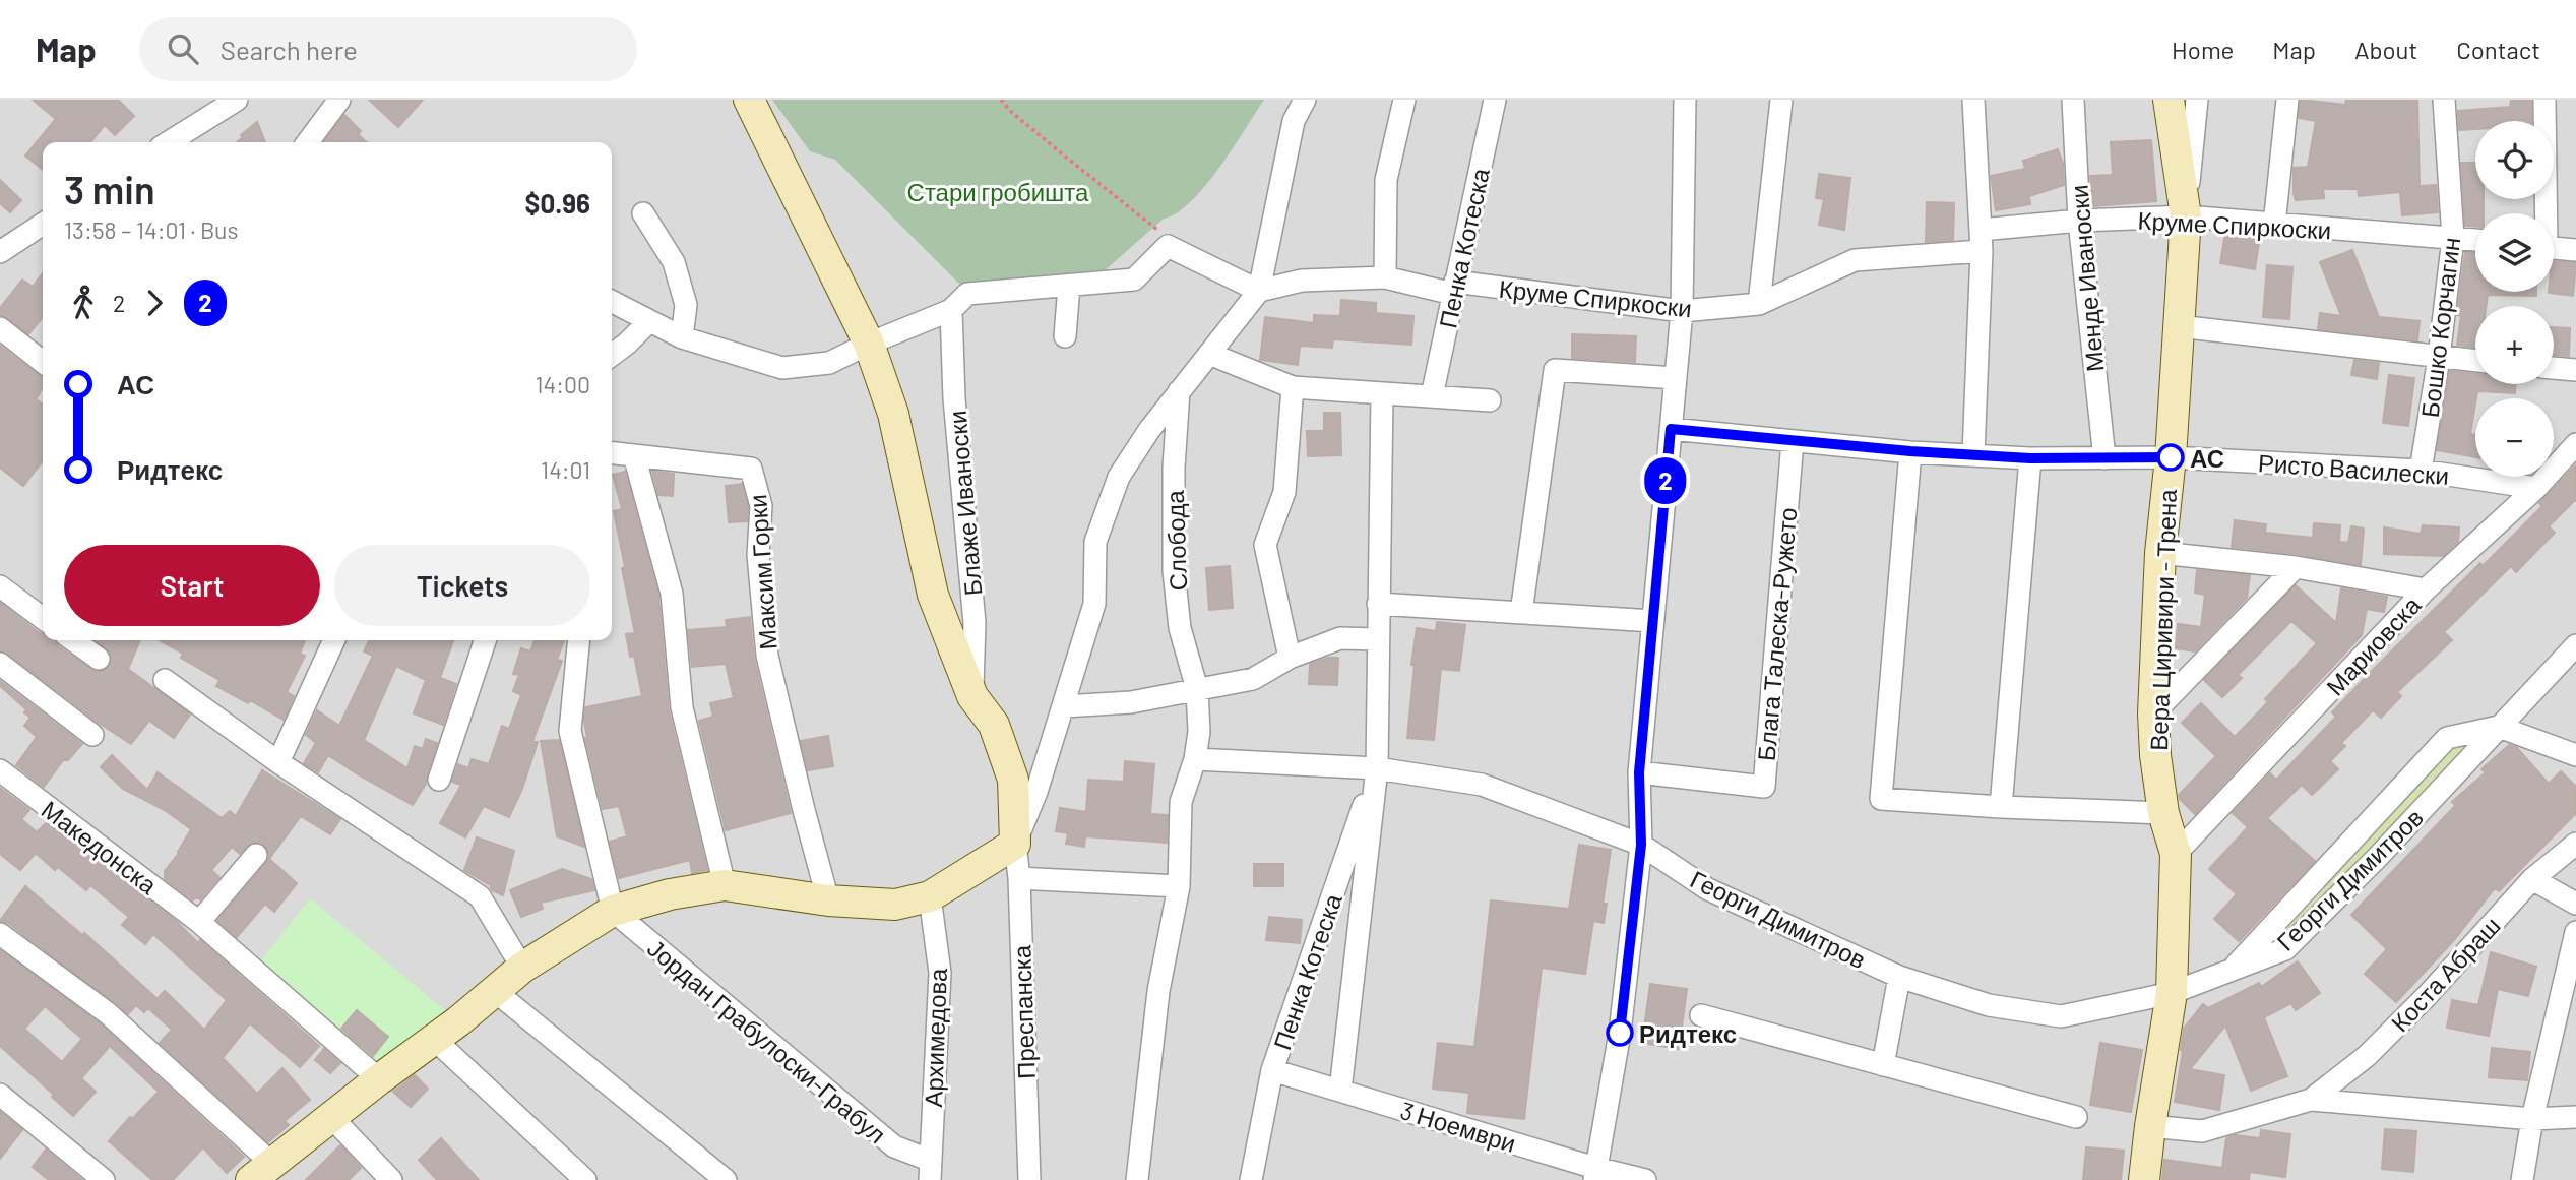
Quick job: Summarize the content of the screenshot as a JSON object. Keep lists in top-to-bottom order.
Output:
{
  "streets": {
    "street": [
      "Круме Спиркоски",
      "Пенка Котеска",
      "Менде Иваноски",
      "Бошко Корчагин",
      "Ристо Василески",
      "Блаже Иваноски",
      "Слобода",
      "Максим Горки",
      "Вера Циривири - Трена",
      "Блага Талеска-Ружето",
      "Мариовска",
      "Македонска",
      "Георги Димитров",
      "Коста Абраш",
      "Преспанска",
      "Архимедова",
      "Јордан Грабулоски-Грабул",
      "3 Ноември"
    ]
  },
  "crossings": [
    ["Круме Спиркоски", "Пенка Котеска"],
    ["Круме Спиркоски", "Менде Иваноски"],
    ["Круме Спиркоски", "Бошко Корчагин"],
    ["Круме Спиркоски", "Вера Циривири - Трена"],
    ["Пенка Котеска", "Георги Димитров"],
    ["Пенка Котеска", "3 Ноември"],
    ["Бошко Корчагин", "Ристо Василески"],
    ["Ристо Василески", "Вера Циривири - Трена"],
    ["Ристо Василески", "Мариовска"],
    ["Блаже Иваноски", "Преспанска"],
    ["Блаже Иваноски", "Јордан Грабулоски-Грабул"],
    ["Максим Горки", "Јордан Грабулоски-Грабул"],
    ["Вера Циривири - Трена", "Мариовска"],
    ["Вера Циривири - Трена", "Георги Димитров"],
    ["Вера Циривири - Трена", "Коста Абраш"],
    ["Македонска", "Јордан Грабулоски-Грабул"],
    ["Преспанска", "Јордан Грабулоски-Грабул"],
    ["Архимедова", "Јордан Грабулоски-Грабул"]
  ],
  "parks": ["Стари гробишта"],
  "places": ["АС", "Ридтекс"],
  "lines": ["bus line 2"],
  "page": {
    "header": "Map",
    "search": "Search here",
    "nav": [
      "Home",
      "Map",
      "About",
      "Contact"
    ],
    "on_map": "2",
    "map_buttons": ["+", "−"],
    "heading": ["3 min", "13:58 – 14:01 · Bus", "$0.96"],
    "legs": ["2", "2"],
    "list": [
      {
        "name": "АС",
        "value": "14:00"
      },
      {
        "name": "Ридтекс",
        "value": "14:01"
      }
    ],
    "buttons": ["Start", "Tickets"]
  }
}
